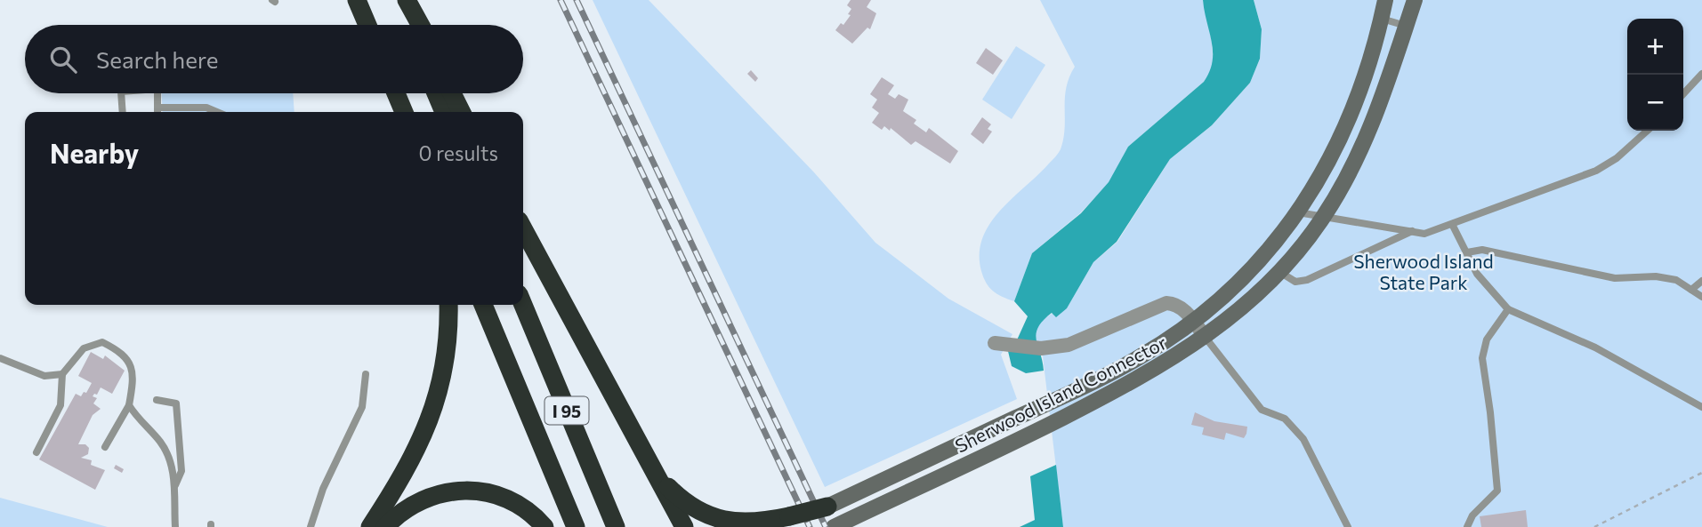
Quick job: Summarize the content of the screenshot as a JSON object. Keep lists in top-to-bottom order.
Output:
{
  "streets": {
    "highway": ["I 95"],
    "street": ["Sherwood Island Connector"]
  },
  "parks": ["Sherwood Island State Park"],
  "page": {
    "map_buttons": ["+", "−"],
    "search": "Search here",
    "heading": ["Nearby", "0 results"]
  }
}
